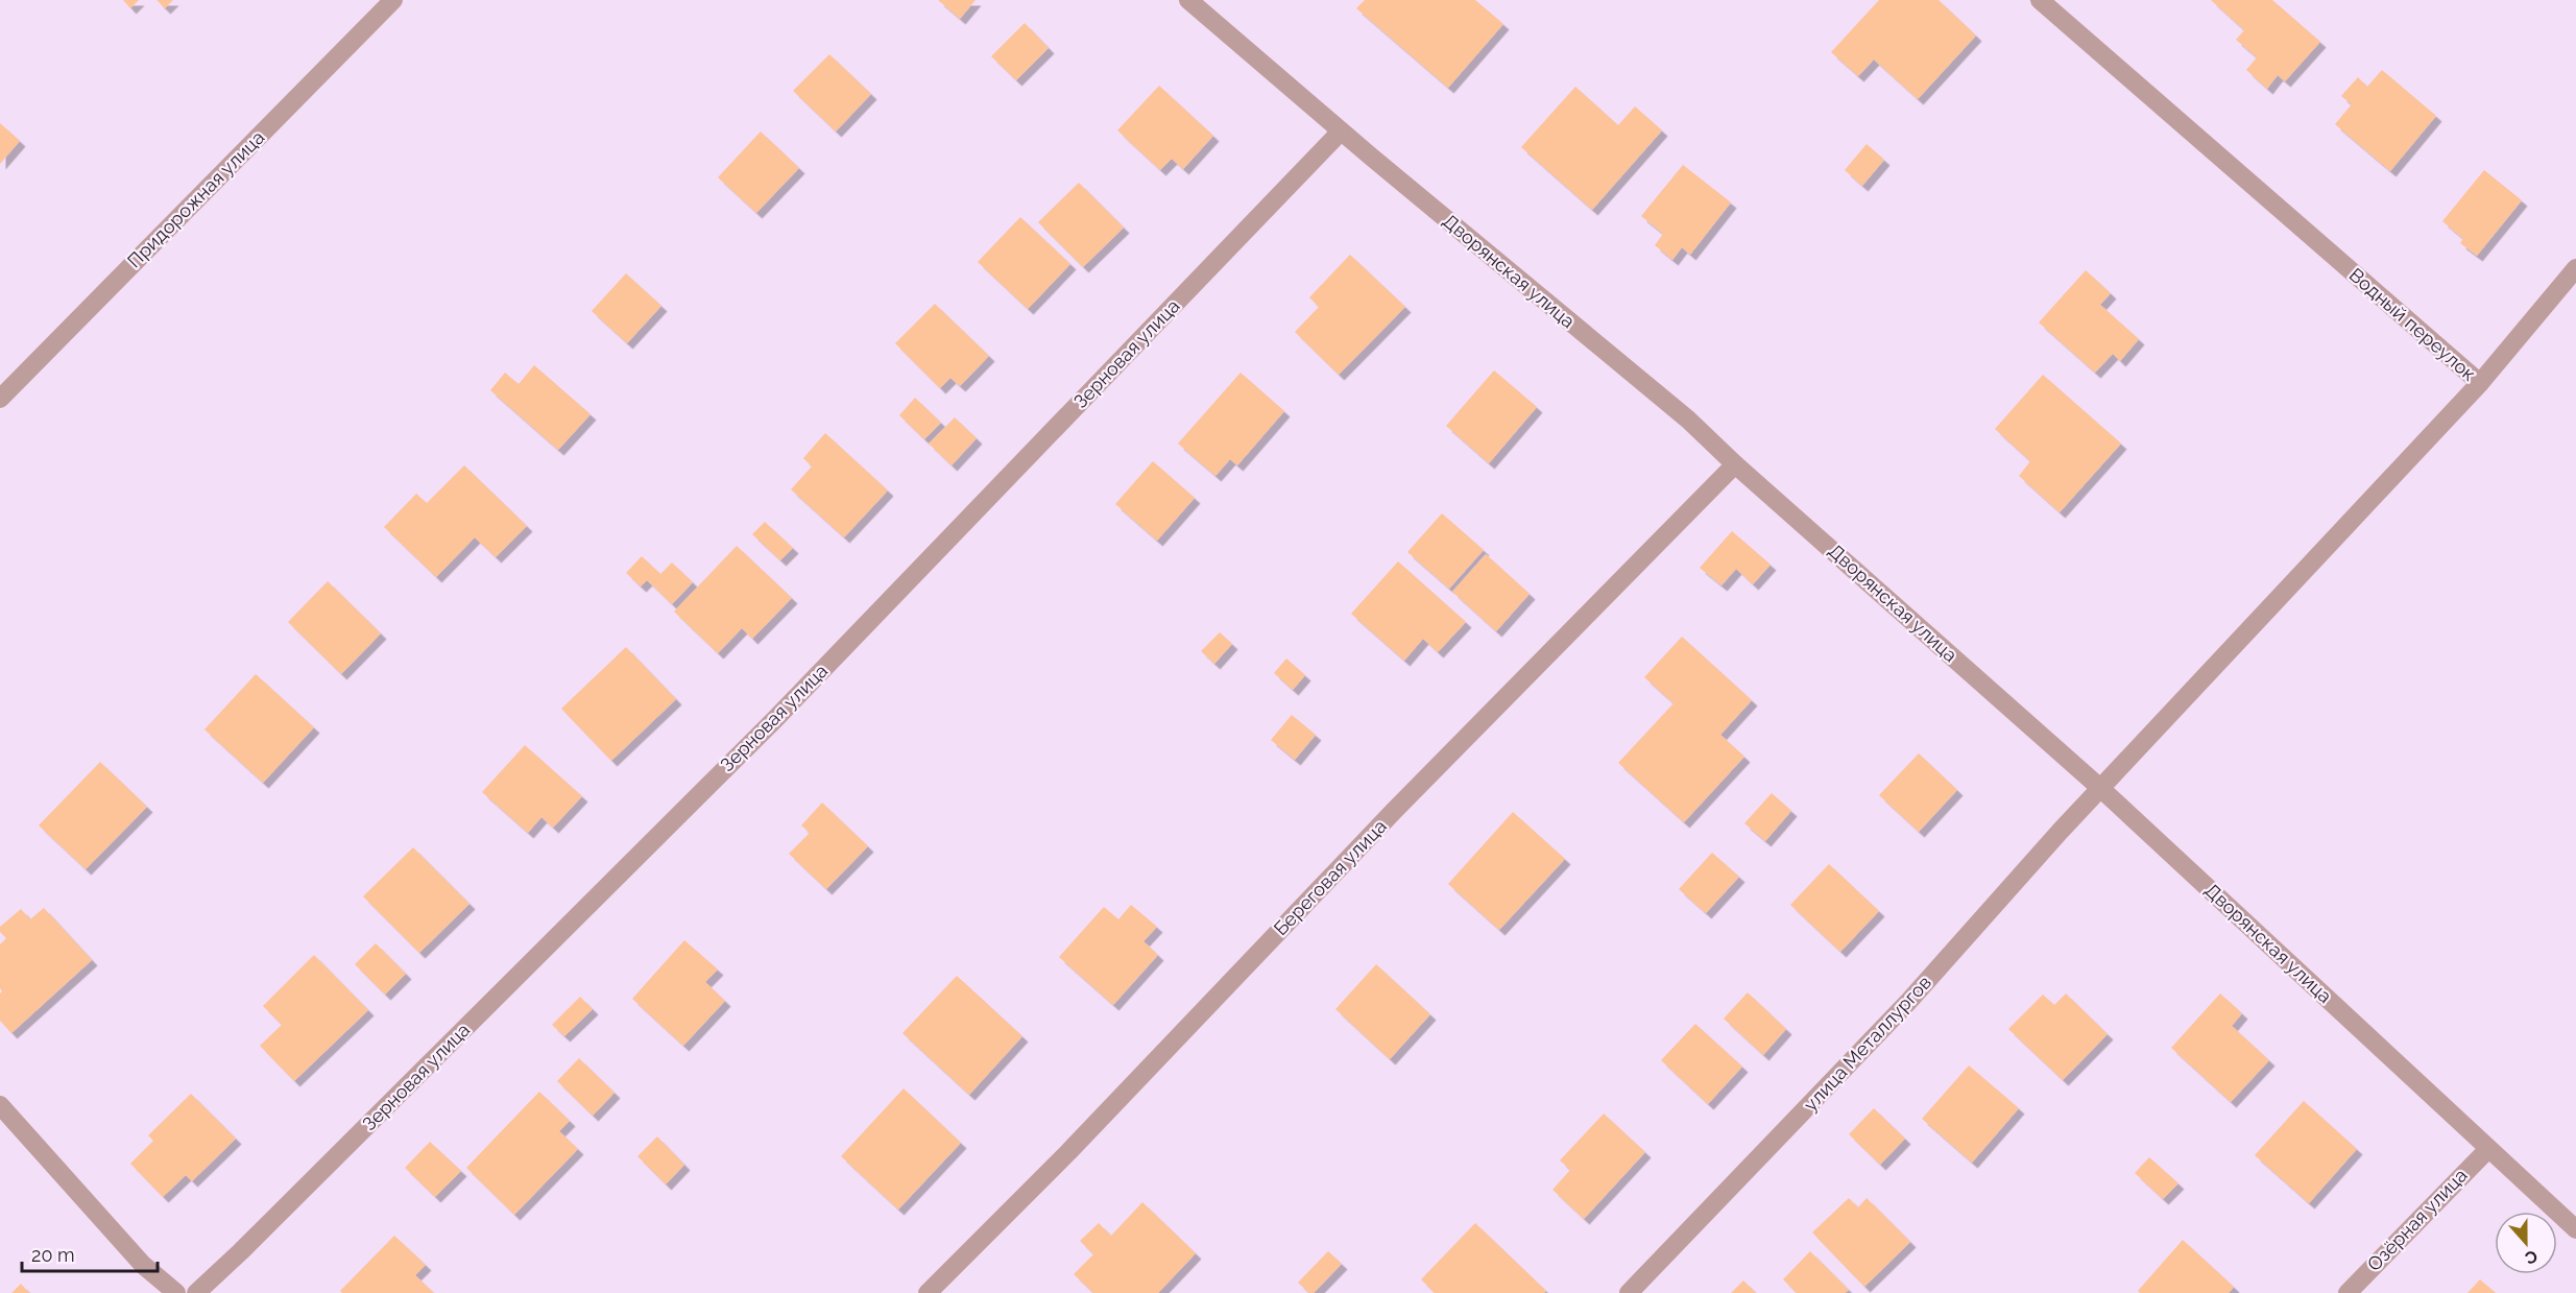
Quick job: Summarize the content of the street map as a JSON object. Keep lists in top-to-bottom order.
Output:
{
  "streets": {
    "street": [
      "Придорожная улица",
      "Дворянская улица",
      "Водный переулок",
      "Зерновая улица",
      "Береговая улица",
      "улица Металлургов",
      "Озёрная улица"
    ]
  },
  "crossings": [
    ["Дворянская улица", "Водный переулок"],
    ["Дворянская улица", "Зерновая улица"],
    ["Дворянская улица", "Береговая улица"],
    ["Дворянская улица", "улица Металлургов"],
    ["Дворянская улица", "Озёрная улица"],
    ["Водный переулок", "улица Металлургов"]
  ],
  "scale_bar": "20 m",
  "north": "bottom"
}
